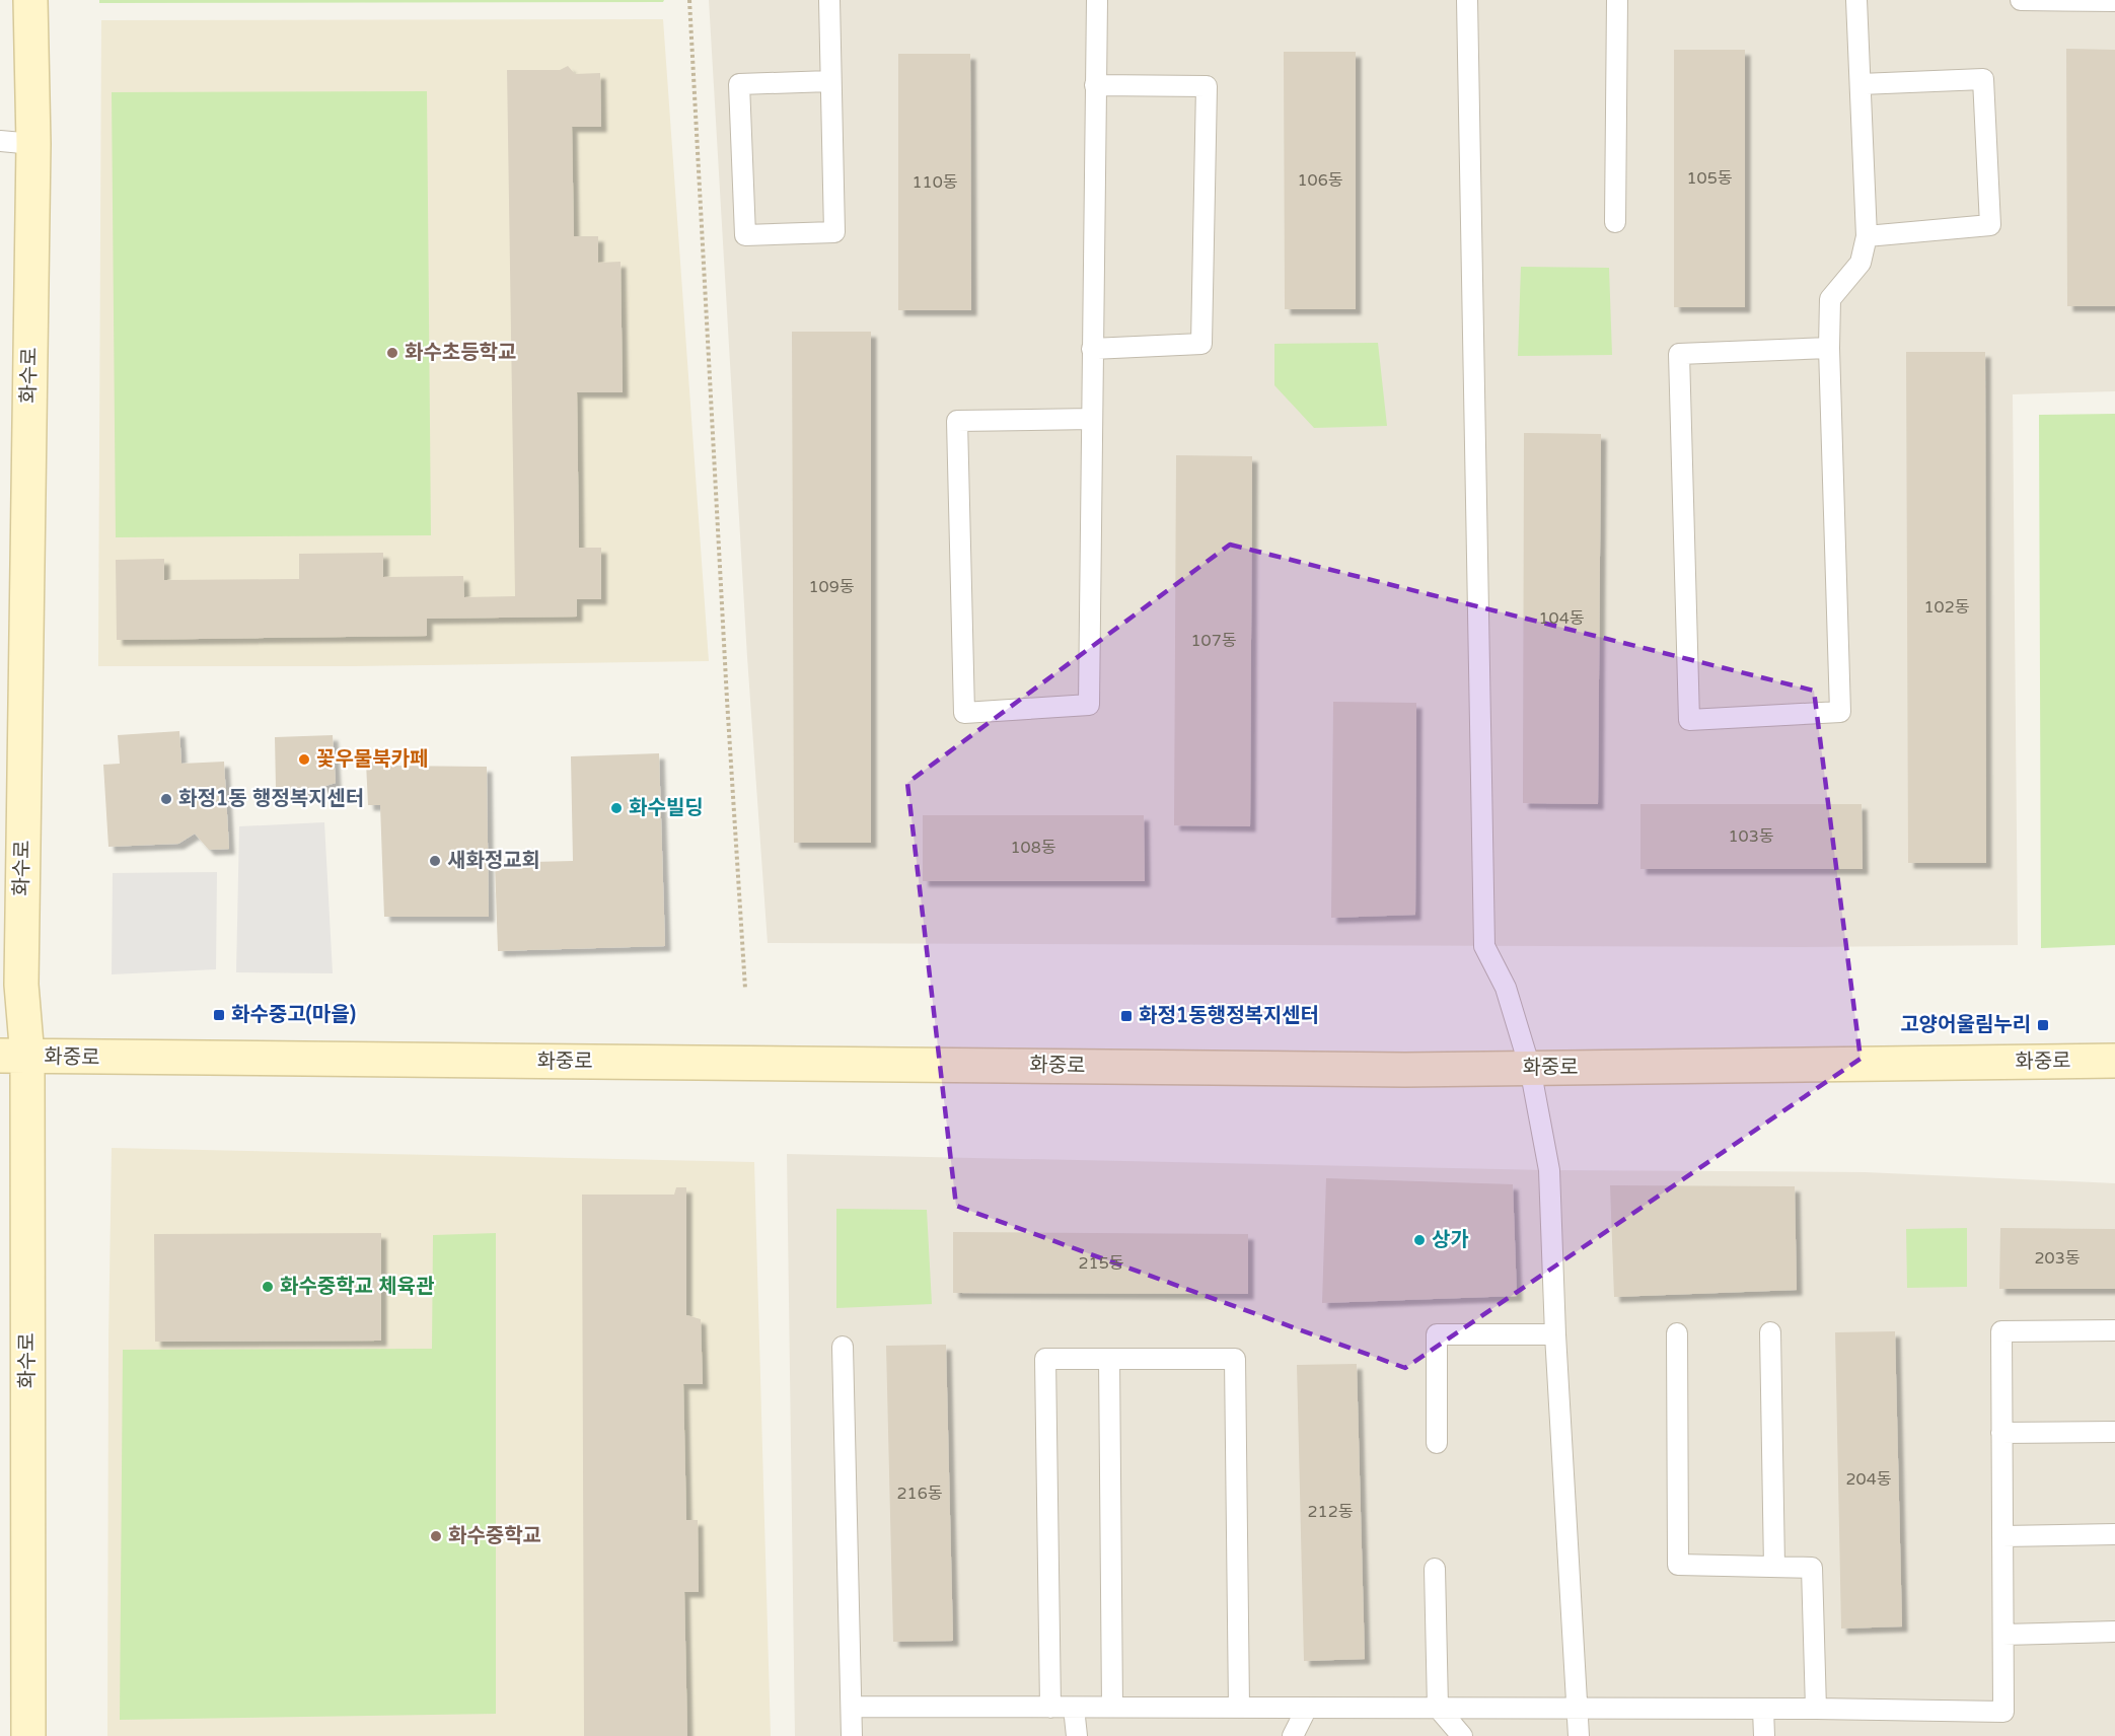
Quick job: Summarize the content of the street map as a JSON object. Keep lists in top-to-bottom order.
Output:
{
  "streets": {
    "main road": ["화수로", "화중로"]
  },
  "crossings": [
    ["화수로", "화중로"]
  ],
  "places": {
    "other": [
      "화수초등학교",
      "꽃우물북카페",
      "화정1동 행정복지센터",
      "화수빌딩",
      "새화정교회",
      "상가",
      "화수중학교 체육관",
      "화수중학교"
    ],
    "transit": ["화수중고(마을)", "화정1동행정복지센터", "고양어울림누리"]
  },
  "house_numbers": [
    "105동",
    "106동",
    "110동",
    "109동",
    "102동",
    "104동",
    "107동",
    "103동",
    "108동",
    "203동",
    "215동",
    "204동",
    "216동",
    "212동"
  ]
}
